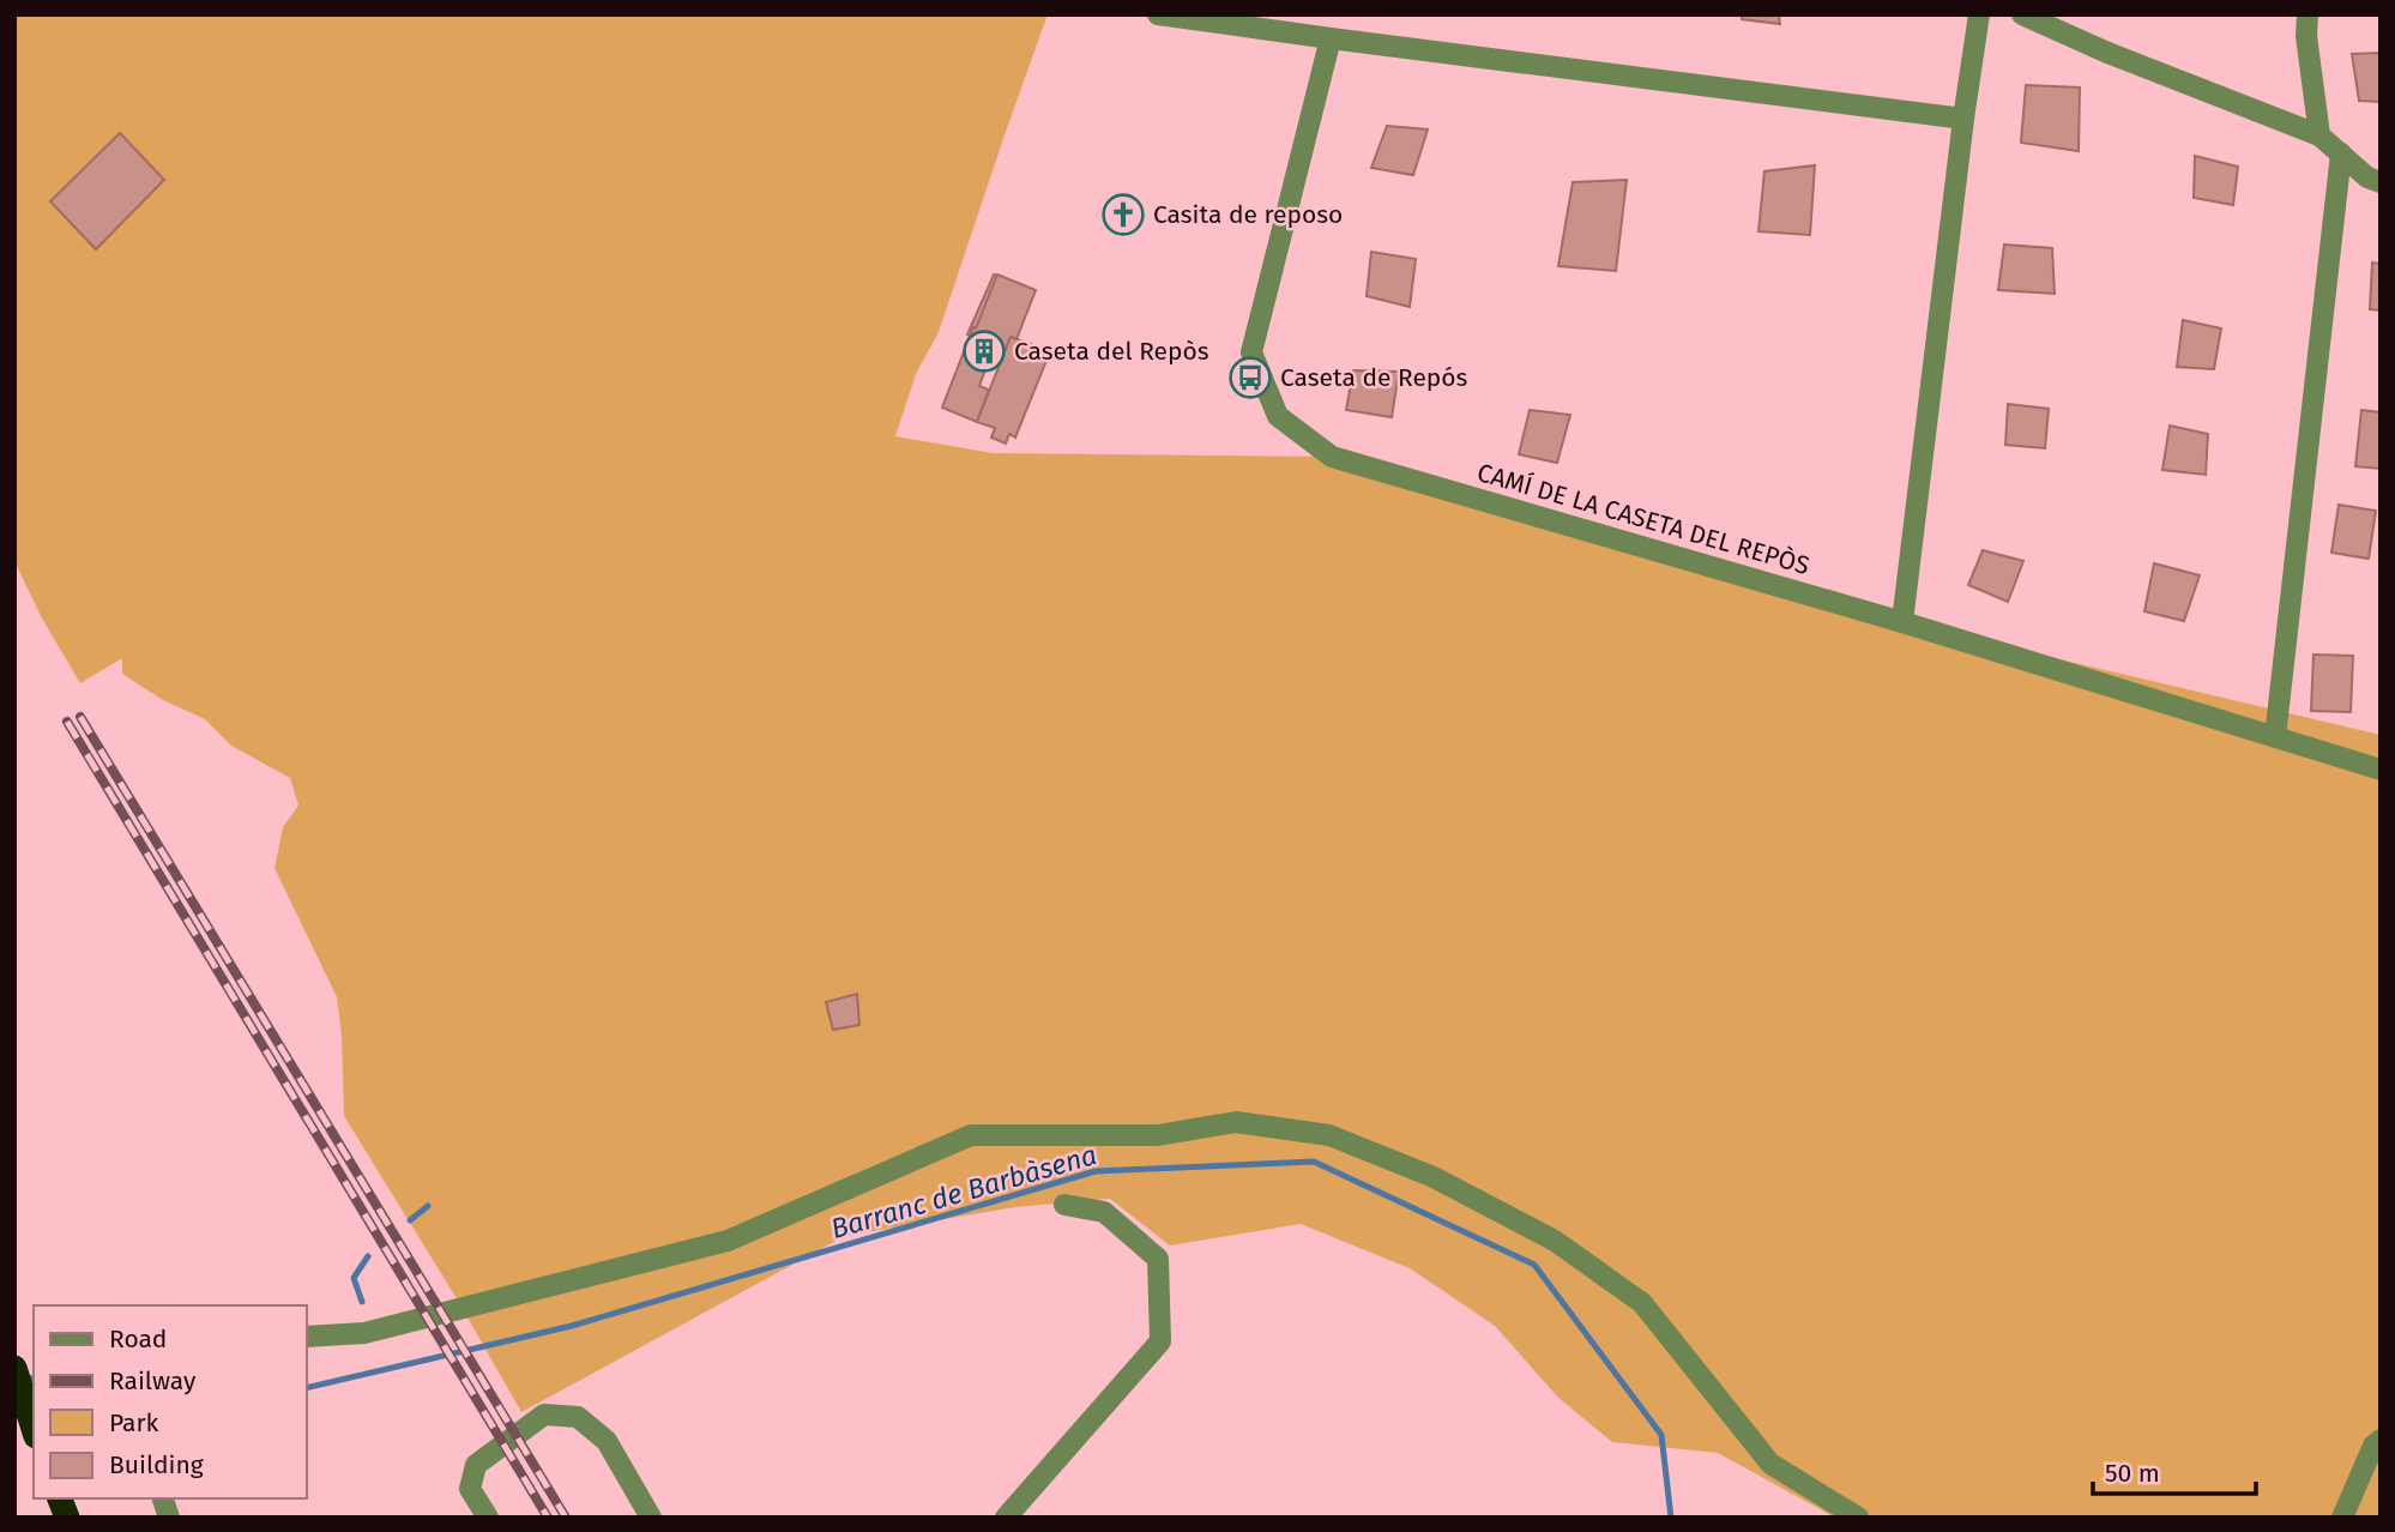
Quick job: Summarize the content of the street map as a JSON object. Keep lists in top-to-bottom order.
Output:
{
  "streets": {
    "street": ["CAMÍ DE LA CASETA DEL REPÒS"]
  },
  "water": ["Barranc de Barbàsena"],
  "places": {
    "church": ["Casita de reposo"],
    "building": ["Caseta del Repòs"],
    "bus stop": ["Caseta de Repós"]
  },
  "legend": [
    "Road",
    "Railway",
    "Park",
    "Building"
  ],
  "scale_bar": "50 m"
}
